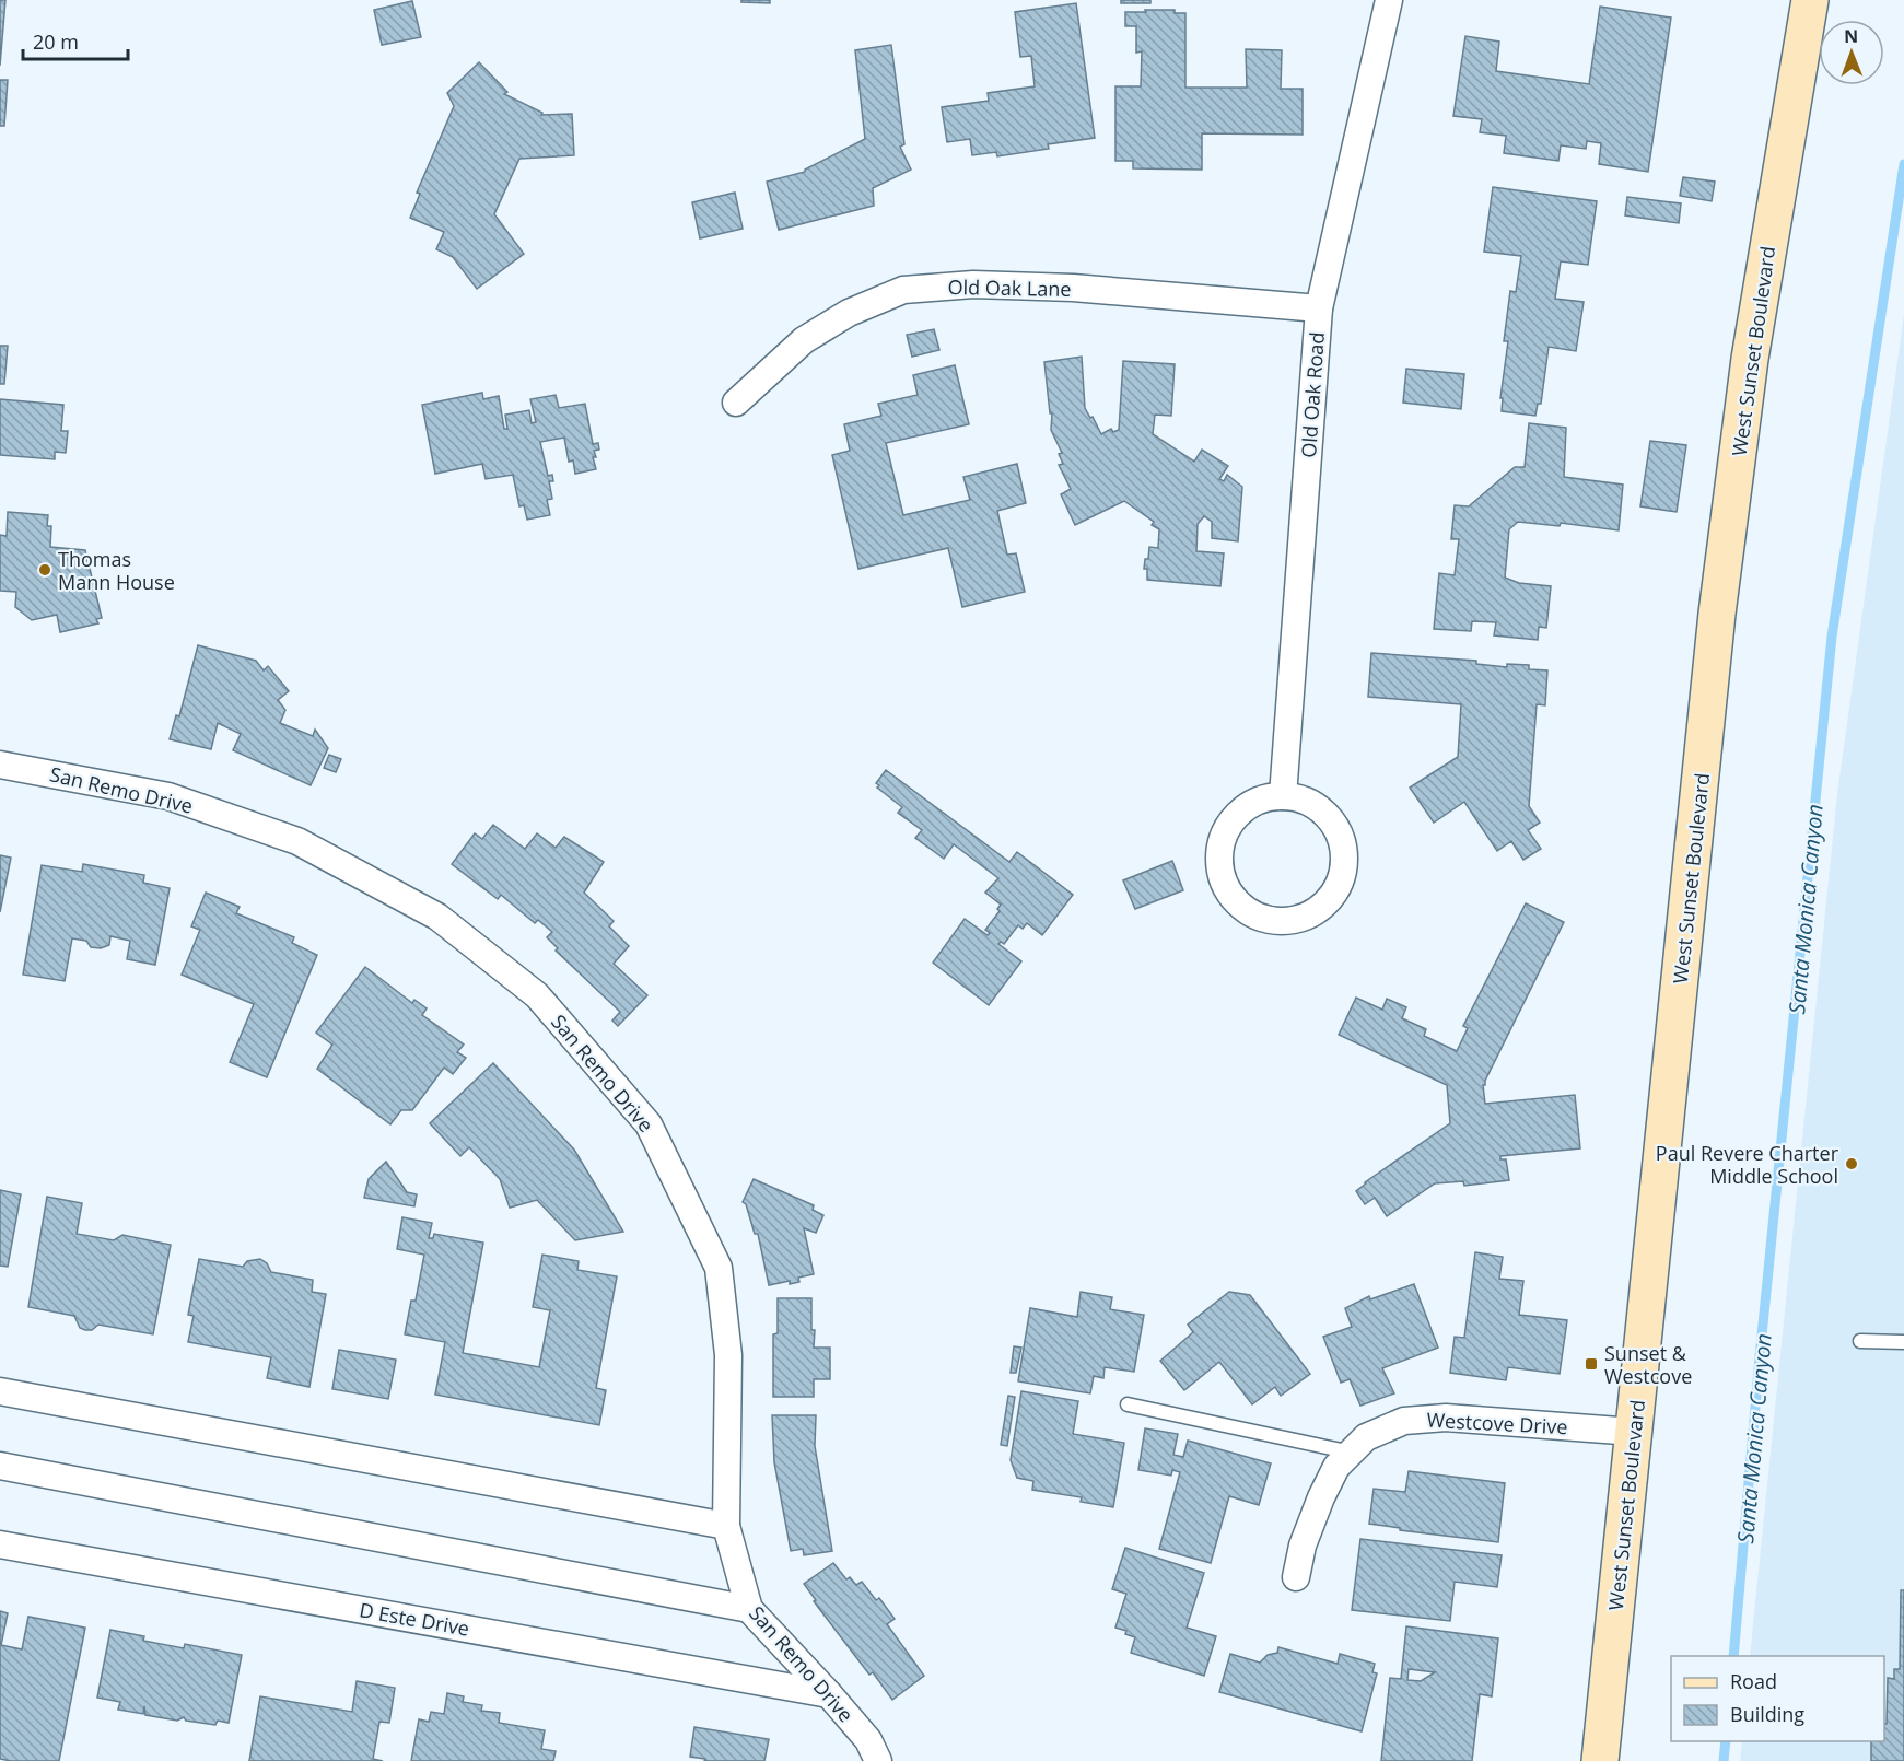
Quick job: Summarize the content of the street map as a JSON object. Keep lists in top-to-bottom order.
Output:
{
  "streets": {
    "main road": ["West Sunset Boulevard"],
    "street": [
      "Old Oak Lane",
      "Old Oak Road",
      "San Remo Drive",
      "Westcove Drive",
      "D Este Drive"
    ]
  },
  "crossings": [
    ["Old Oak Lane", "Old Oak Road"],
    ["West Sunset Boulevard", "Westcove Drive"],
    ["San Remo Drive", "D Este Drive"]
  ],
  "water": ["Santa Monica Canyon"],
  "places": {
    "other": ["Thomas Mann House", "Paul Revere Charter Middle School"],
    "transit": ["Sunset & Westcove"]
  },
  "legend": ["Road", "Building"],
  "scale_bar": "20 m",
  "north": "top"
}
